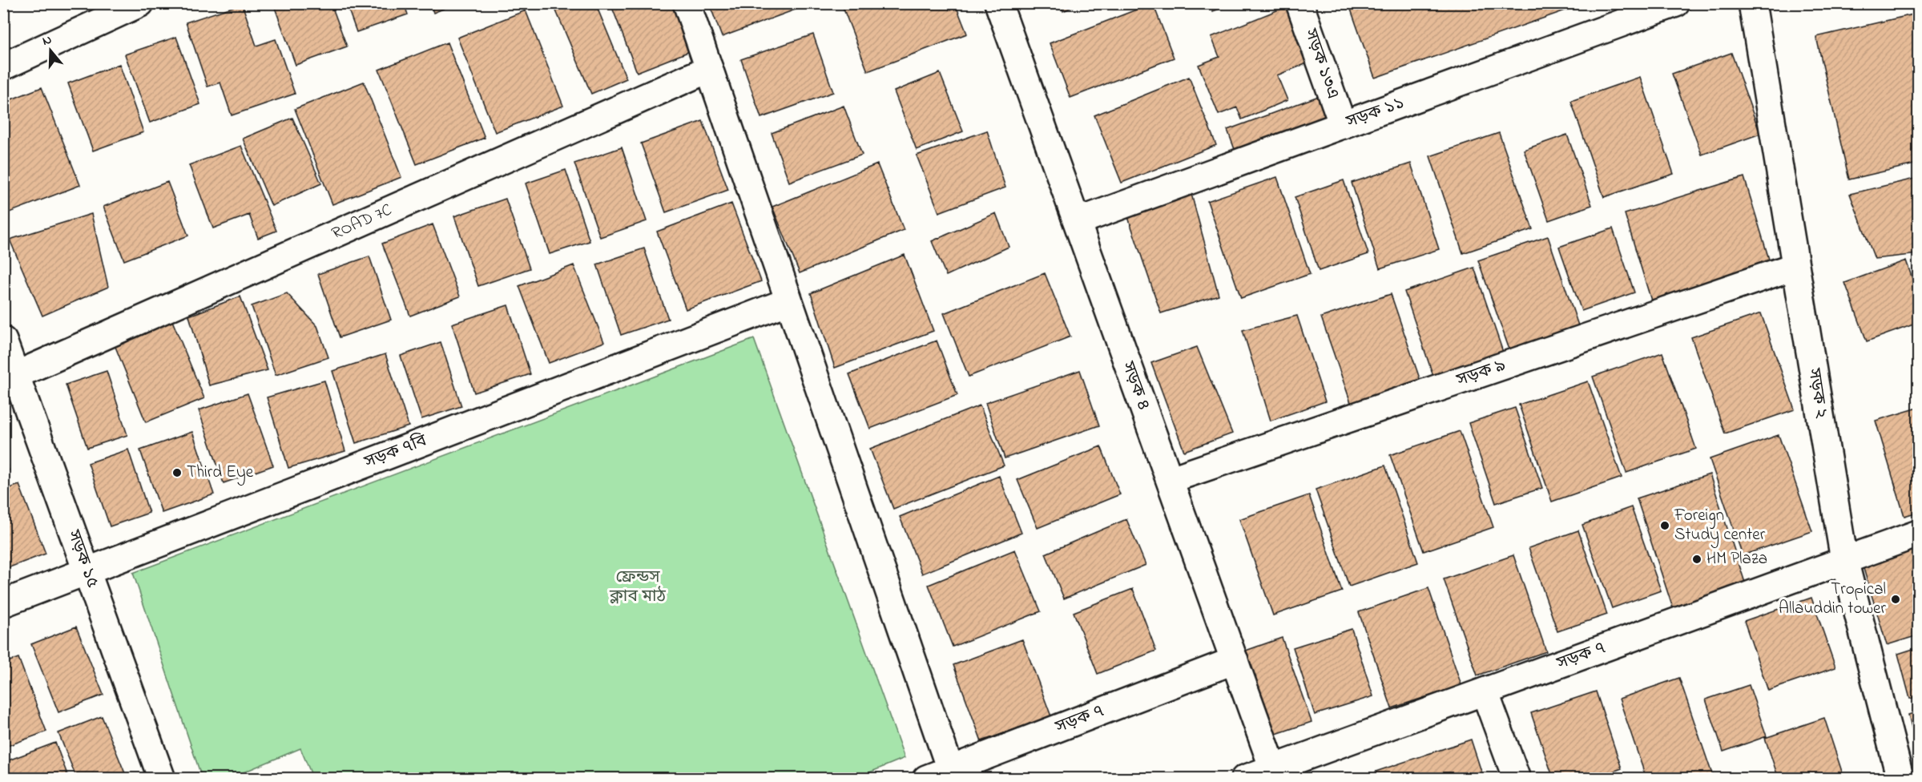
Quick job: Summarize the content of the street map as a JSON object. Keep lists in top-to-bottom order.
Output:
{
  "streets": {
    "street": [
      "সড়ক ১৩এ",
      "সড়ক ১১",
      "ROAD 7C",
      "সড়ক ৯",
      "সড়ক ৪",
      "সড়ক ২",
      "সড়ক ৭বি",
      "সড়ক ১৫",
      "সড়ক ৭"
    ]
  },
  "crossings": [
    ["সড়ক ১৩এ", "সড়ক ১১"],
    ["সড়ক ১১", "সড়ক ৪"],
    ["ROAD 7C", "সড়ক ১৫"],
    ["সড়ক ৯", "সড়ক ৪"],
    ["সড়ক ৯", "সড়ক ২"],
    ["সড়ক ৪", "সড়ক ৭"],
    ["সড়ক ২", "সড়ক ৭"],
    ["সড়ক ৭বি", "সড়ক ১৫"]
  ],
  "parks": ["ফ্রেন্ডস ক্লাব মাঠ"],
  "places": [
    "Third Eye",
    "Foreign Study center",
    "HM Plaza",
    "Tropical Allauddin tower"
  ],
  "north": "top"
}
